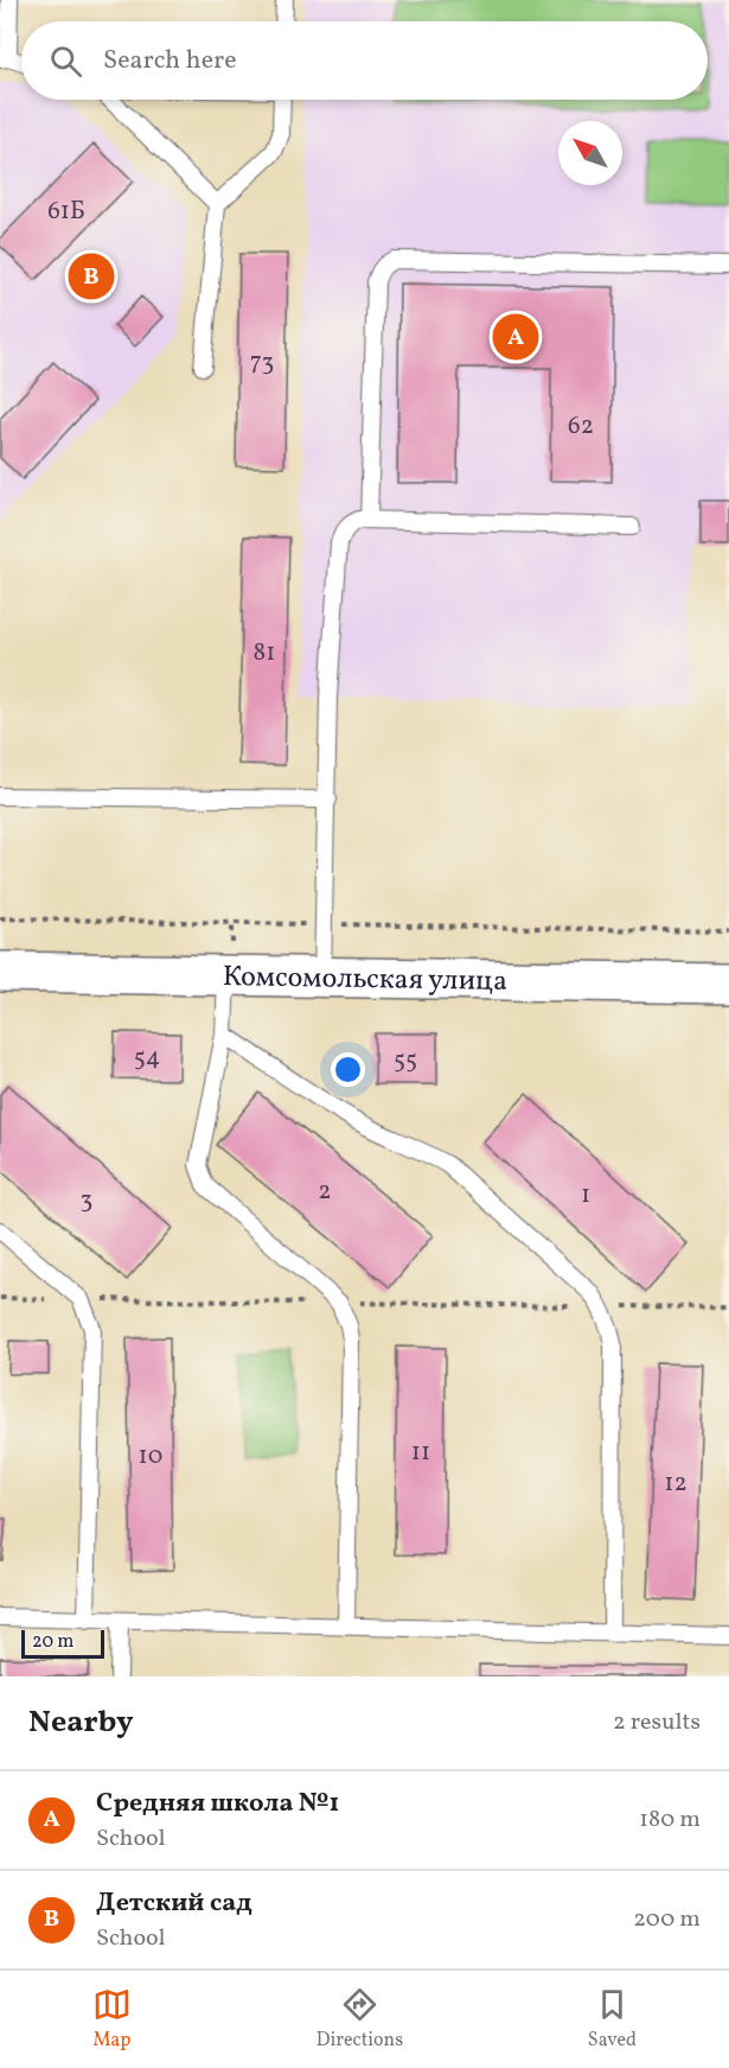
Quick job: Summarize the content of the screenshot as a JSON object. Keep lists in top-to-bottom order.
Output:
{
  "streets": {
    "street": ["Комсомольская улица"]
  },
  "house_numbers": [
    "61Б",
    "73",
    "62",
    "81",
    "54",
    "55",
    "2",
    "1",
    "3",
    "11",
    "10",
    "12"
  ],
  "scale_bar": "20 m",
  "north": "top left",
  "page": {
    "search": "Search here",
    "pins": ["B", "A"],
    "scale": "20 m",
    "heading": ["Nearby", "2 results"],
    "list": [
      {
        "mark": "A",
        "name": "Средняя школа №1",
        "note": "School",
        "value": "180 m"
      },
      {
        "mark": "B",
        "name": "Детский сад",
        "note": "School",
        "value": "200 m"
      }
    ],
    "nav": ["Map", "Directions", "Saved"]
  }
}
